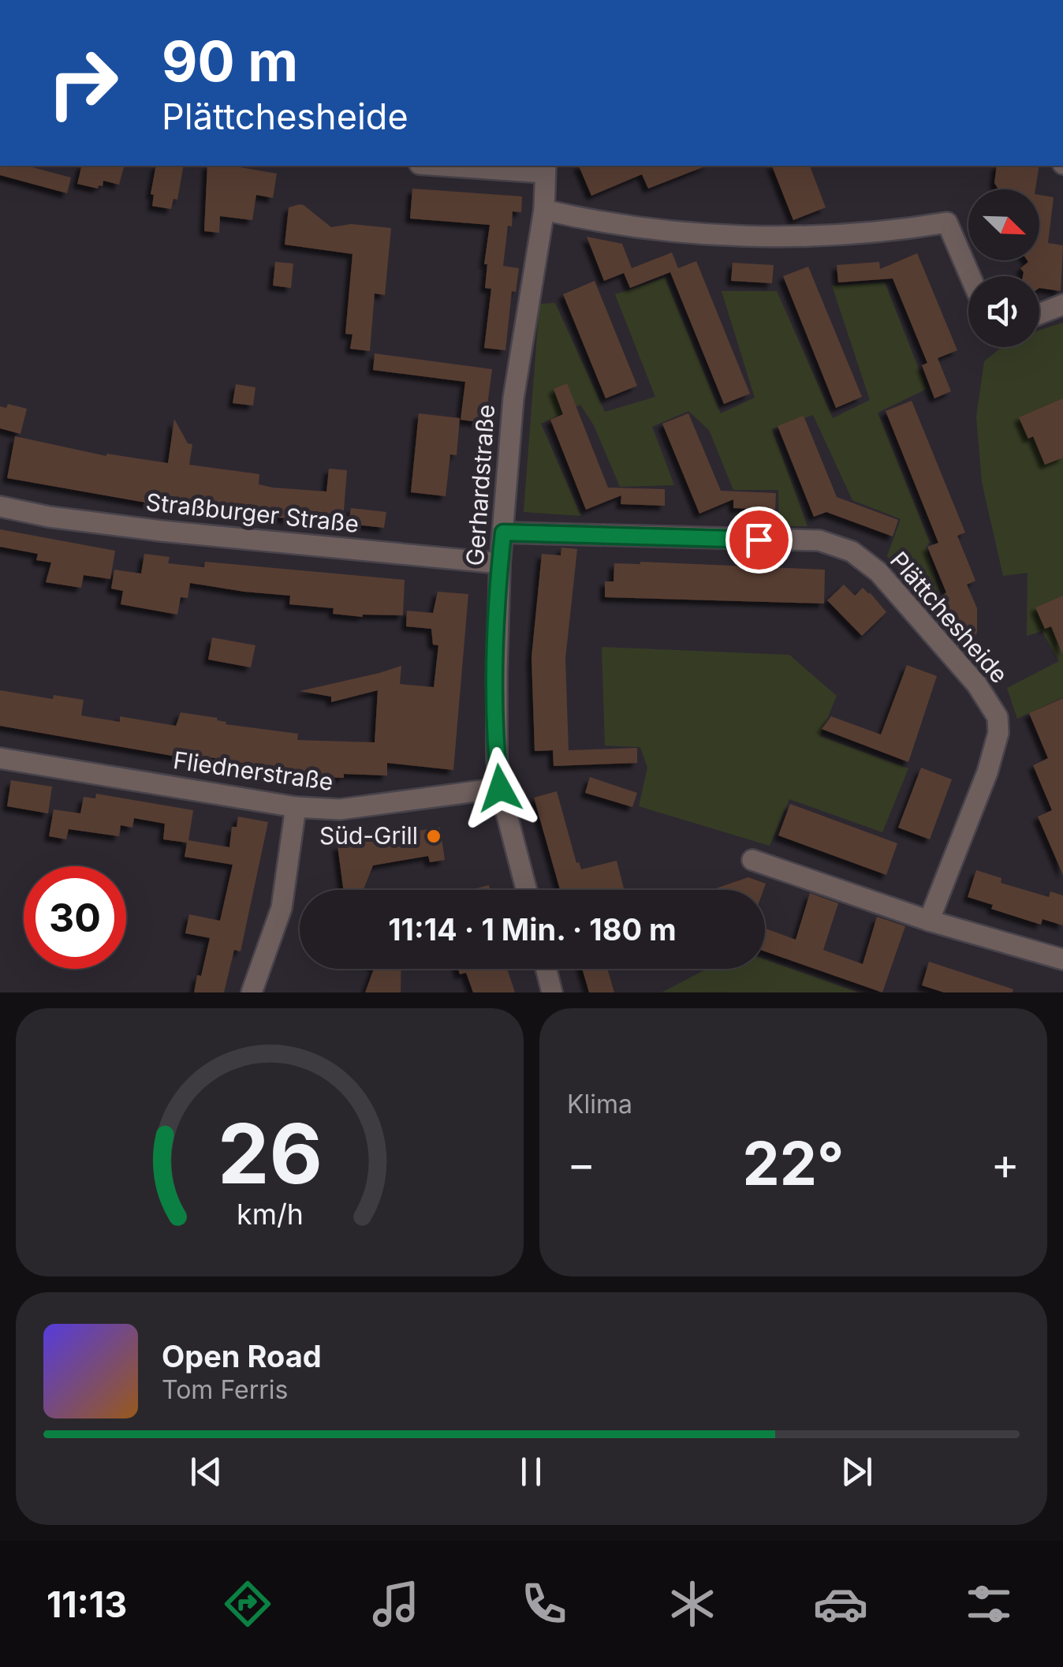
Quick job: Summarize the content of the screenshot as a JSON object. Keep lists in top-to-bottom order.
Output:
{
  "streets": {
    "street": [
      "Gerhardstraße",
      "Straßburger Straße",
      "Plättchesheide",
      "Fliednerstraße"
    ]
  },
  "crossings": [
    ["Gerhardstraße", "Straßburger Straße"],
    ["Gerhardstraße", "Plättchesheide"],
    ["Gerhardstraße", "Fliednerstraße"]
  ],
  "places": ["Süd-Grill"],
  "north": "bottom right",
  "page": {
    "turn": ["90 m", "Plättchesheide"],
    "limit": "30",
    "trip": "11:14 · 1 Min. · 180 m",
    "tile": "Klima",
    "heat": ["−", "22°", "+"],
    "song": ["Open Road", "Tom Ferris"],
    "tabs": "11:13",
    "gauge": ["26", "km/h"]
  }
}
